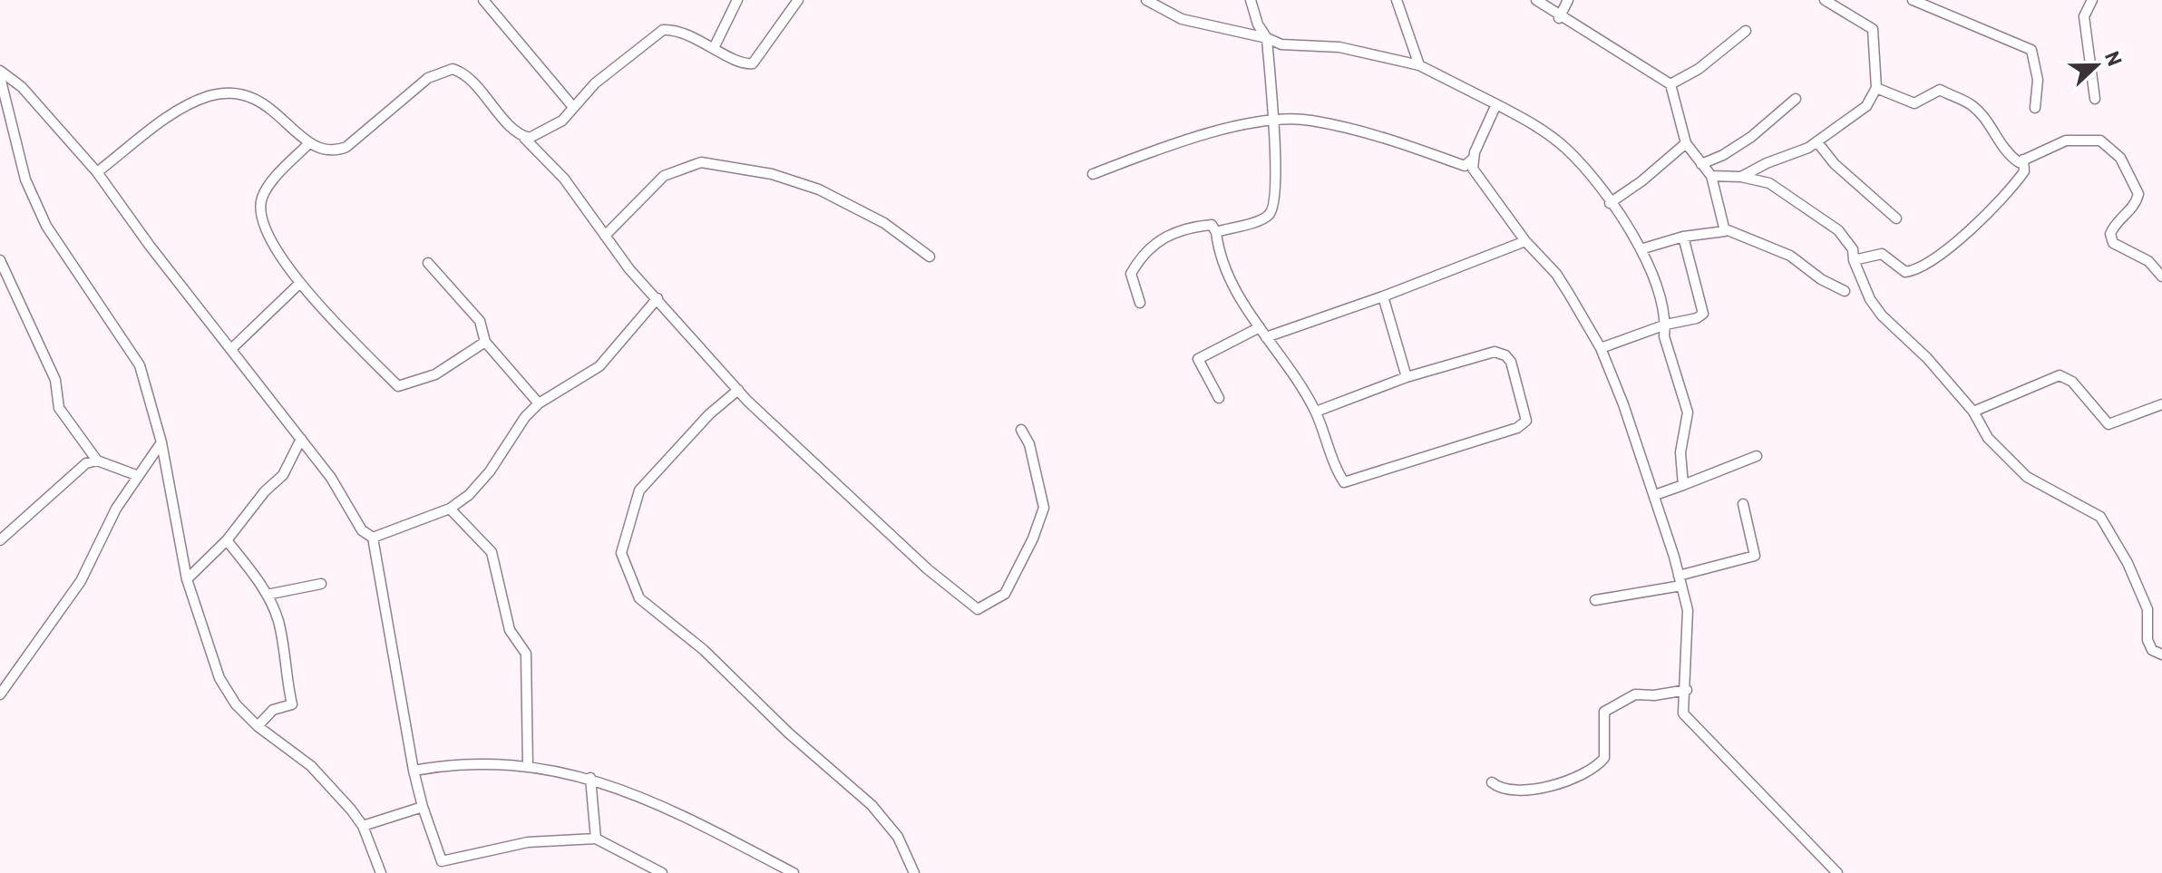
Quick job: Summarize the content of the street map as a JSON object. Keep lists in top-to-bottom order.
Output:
{
  "north": "right"
}
